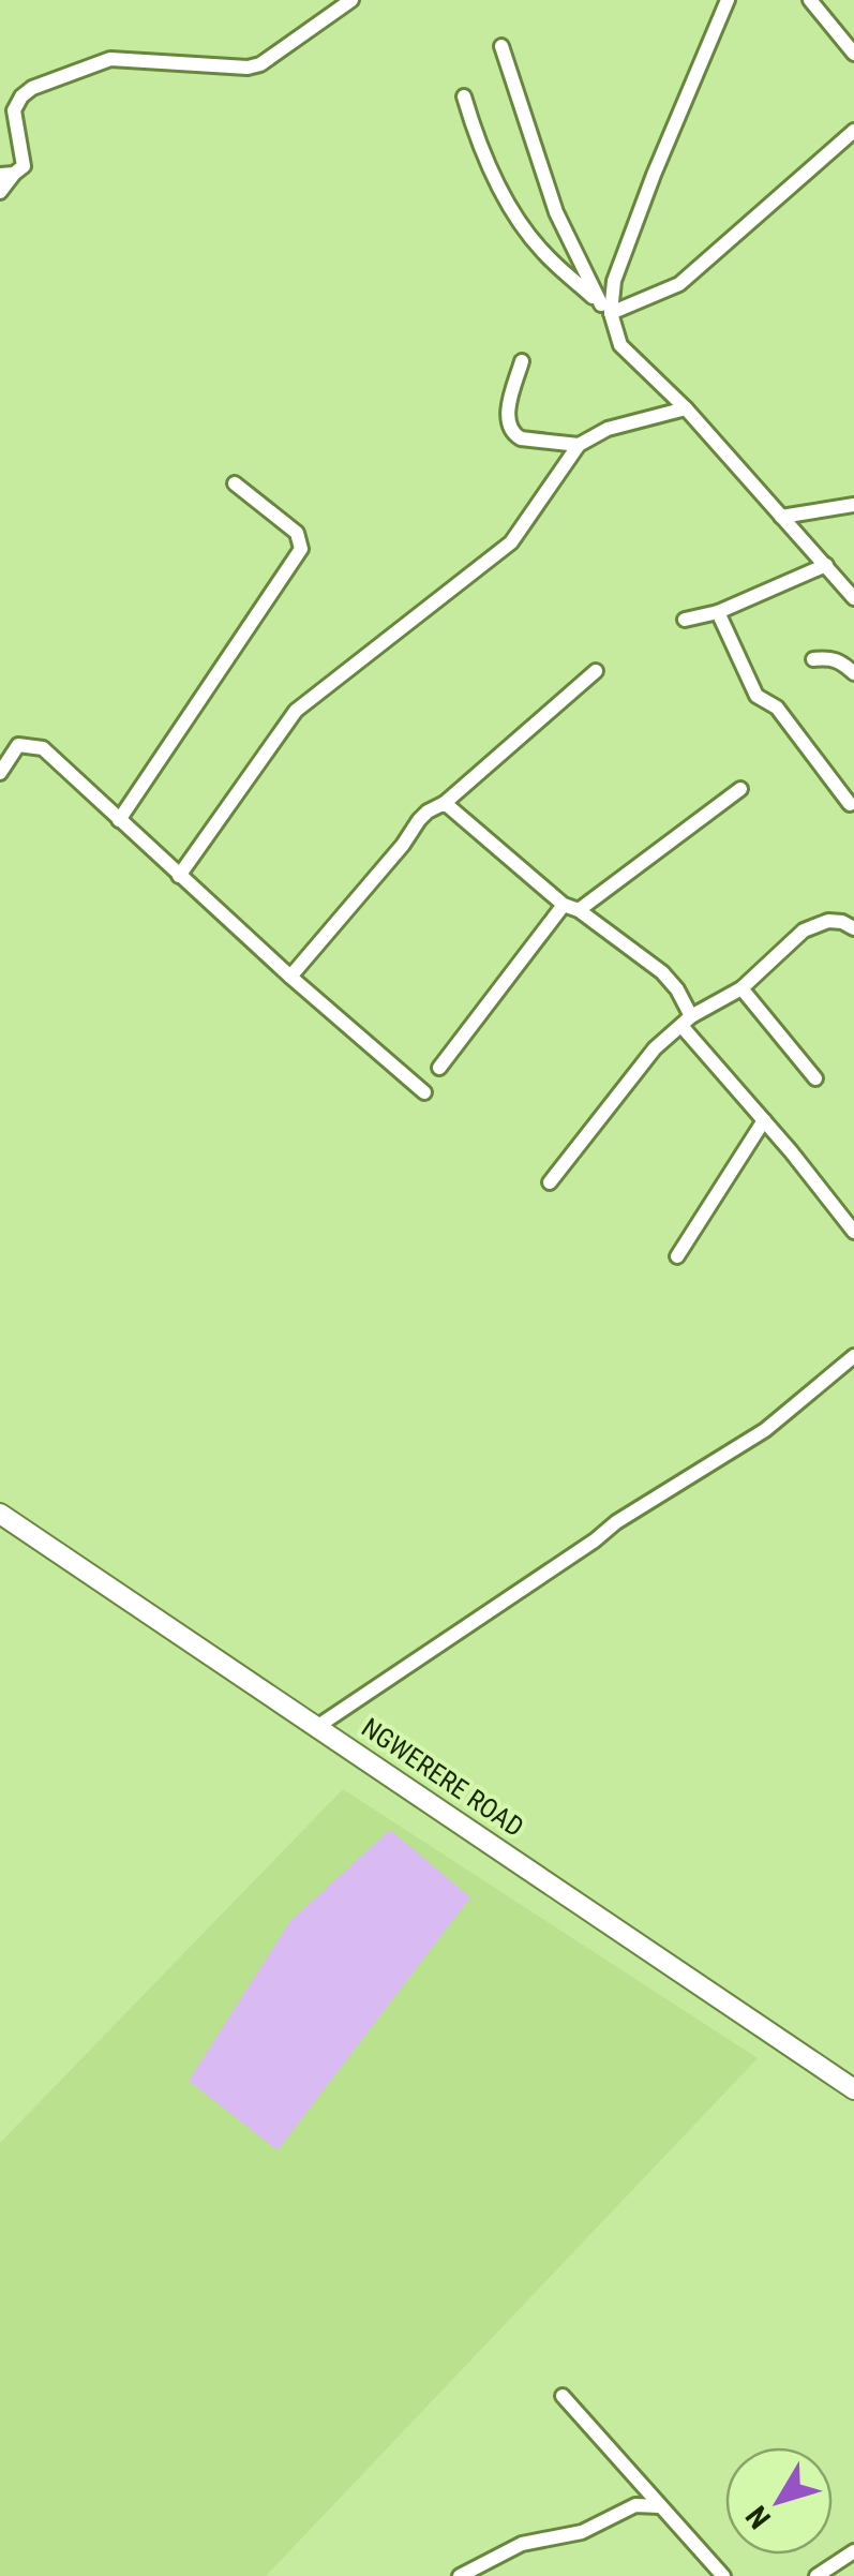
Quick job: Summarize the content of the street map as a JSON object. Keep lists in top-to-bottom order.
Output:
{
  "streets": {
    "main road": ["NGWERERE ROAD"]
  },
  "north": "bottom left"
}
